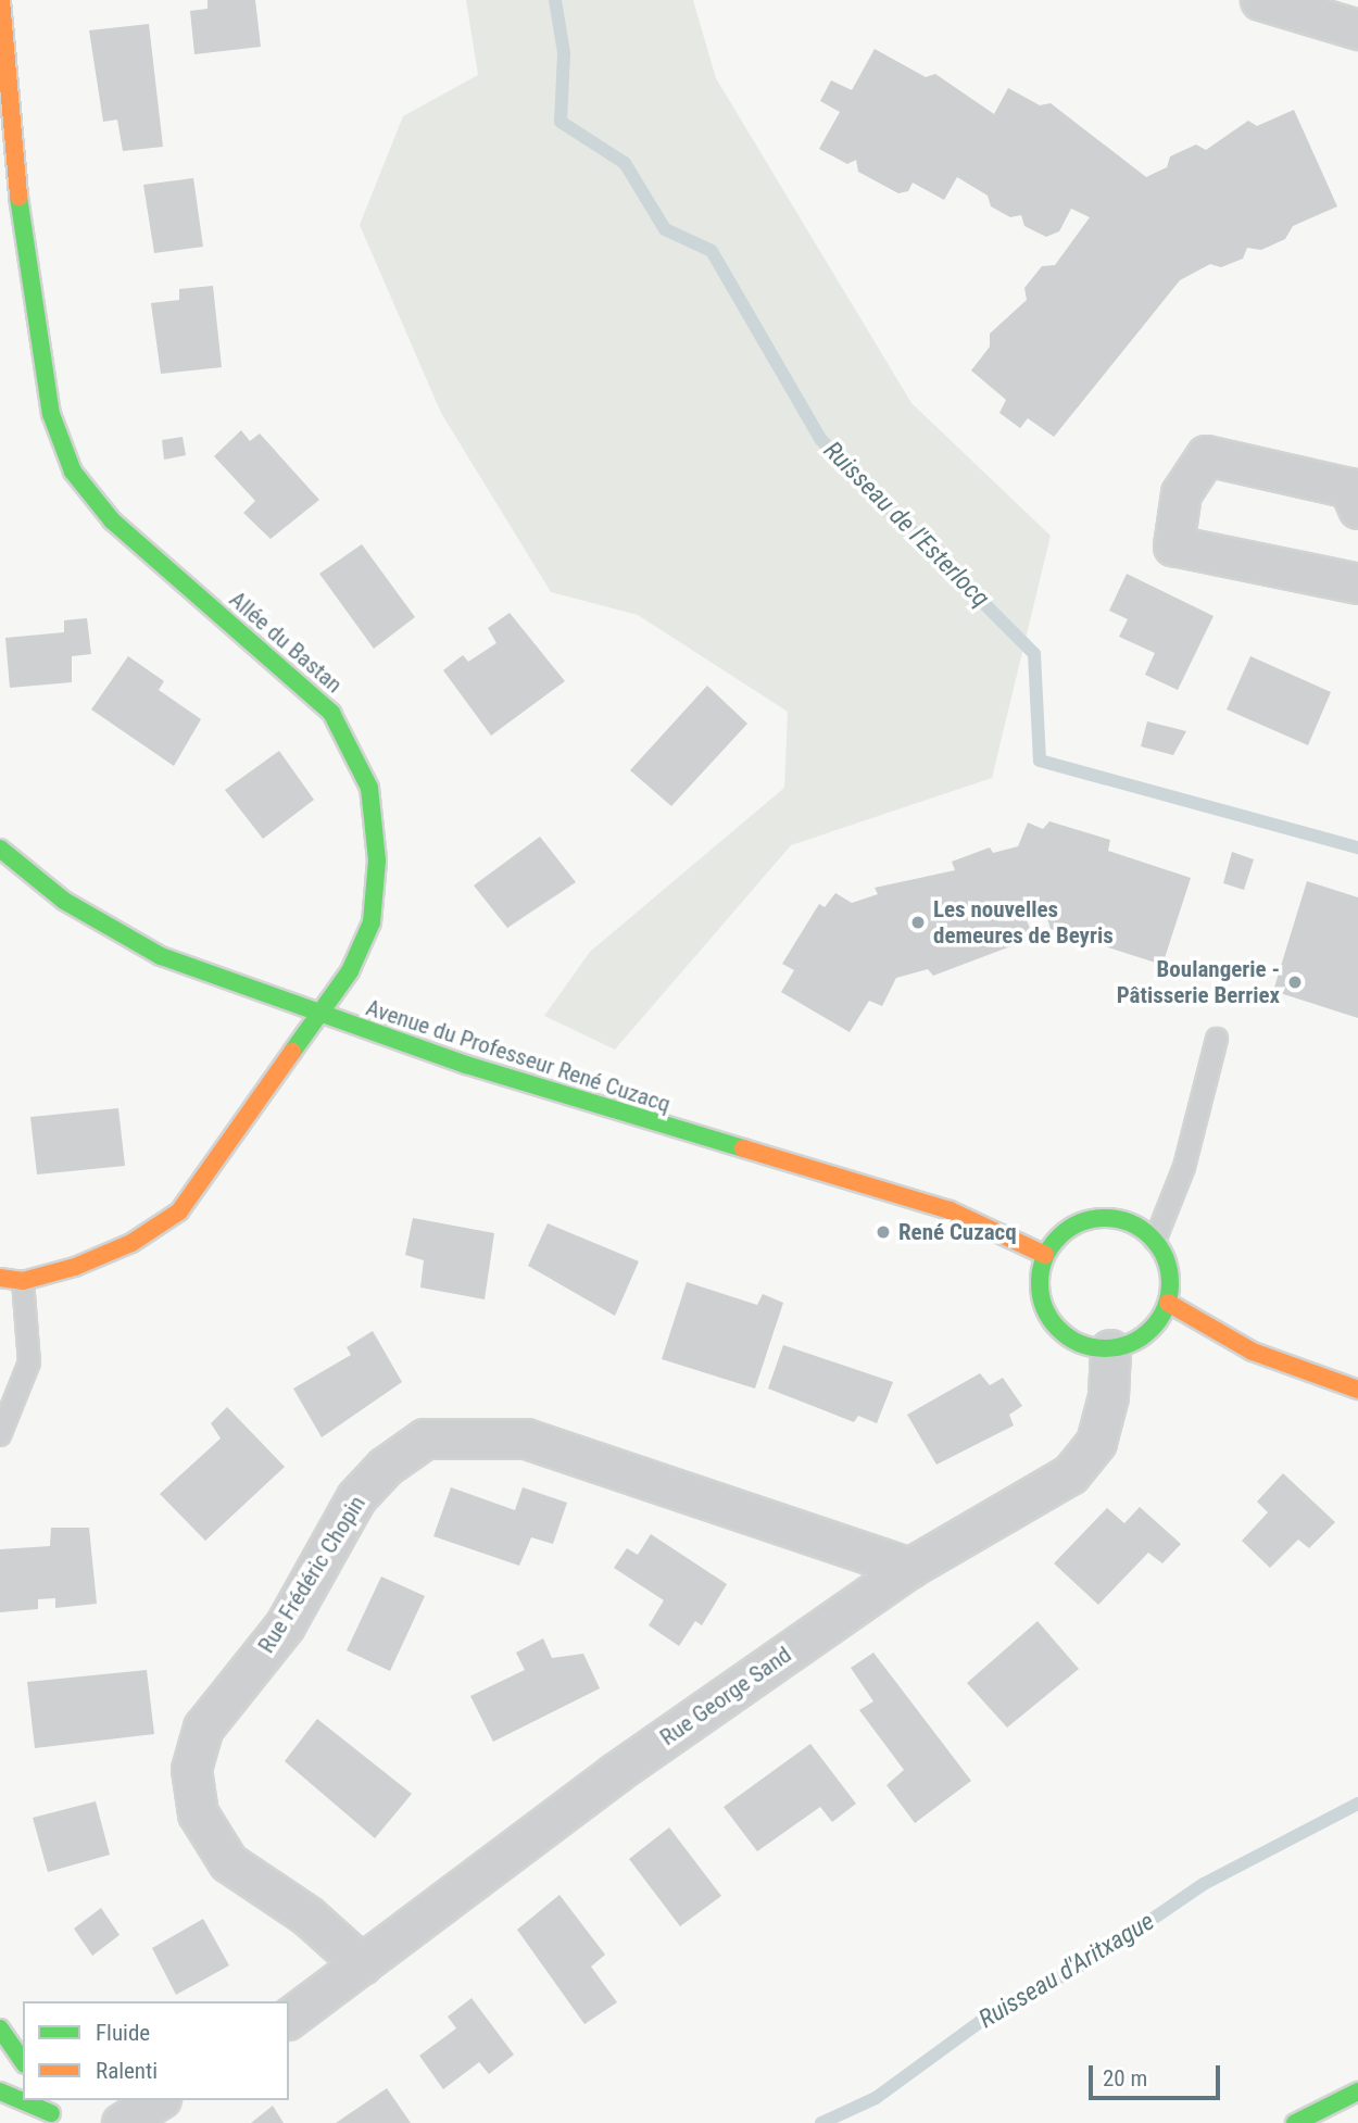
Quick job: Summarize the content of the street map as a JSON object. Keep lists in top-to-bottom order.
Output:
{
  "streets": {
    "street": [
      "Allée du Bastan",
      "Avenue du Professeur René Cuzacq",
      "Rue Frédéric Chopin",
      "Rue George Sand"
    ]
  },
  "crossings": [
    ["Allée du Bastan", "Avenue du Professeur René Cuzacq"],
    ["Avenue du Professeur René Cuzacq", "Rue George Sand"],
    ["Rue Frédéric Chopin", "Rue George Sand"]
  ],
  "water": ["Ruisseau de l'Esterlocq", "Ruisseau d'Aritxague"],
  "places": ["Les nouvelles demeures de Beyris", "Boulangerie - Pâtisserie Berriex", "René Cuzacq"],
  "legend": ["Fluide", "Ralenti"],
  "scale_bar": "20 m"
}
